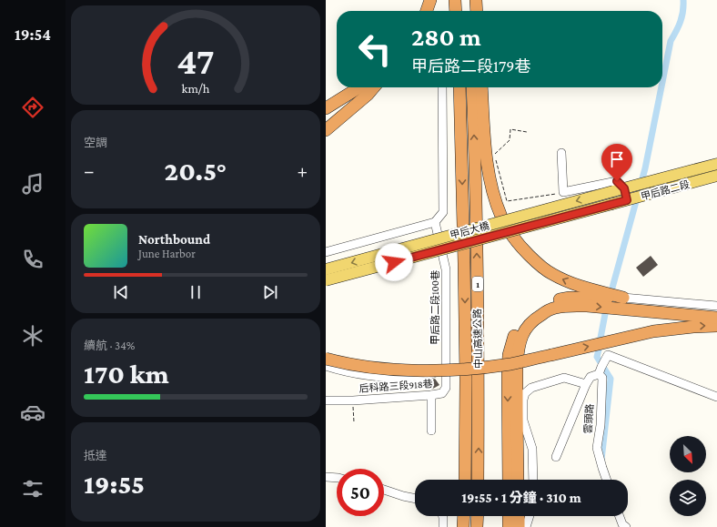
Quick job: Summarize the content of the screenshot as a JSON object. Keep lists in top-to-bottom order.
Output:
{
  "streets": {
    "highway": ["1", "中山高速公路"],
    "main road": ["甲后路二段", "甲后大橋"],
    "street": ["甲后路二段100巷", "后科路三段918巷", "雲頭路"]
  },
  "crossings": [
    ["甲后路二段", "甲后大橋"],
    ["甲后路二段100巷", "后科路三段918巷"]
  ],
  "north": "bottom right",
  "page": {
    "tabs": "19:54",
    "turn": ["280 m", "甲后路二段179巷"],
    "tile": [
      "空調",
      ["續航 · 34%", "170 km"],
      ["抵達", "19:55"]
    ],
    "heat": ["−", "20.5°", "+"],
    "song": ["Northbound", "June Harbor"],
    "limit": "50",
    "trip": "19:55 · 1 分鐘 · 310 m",
    "gauge": ["47", "km/h"]
  }
}
